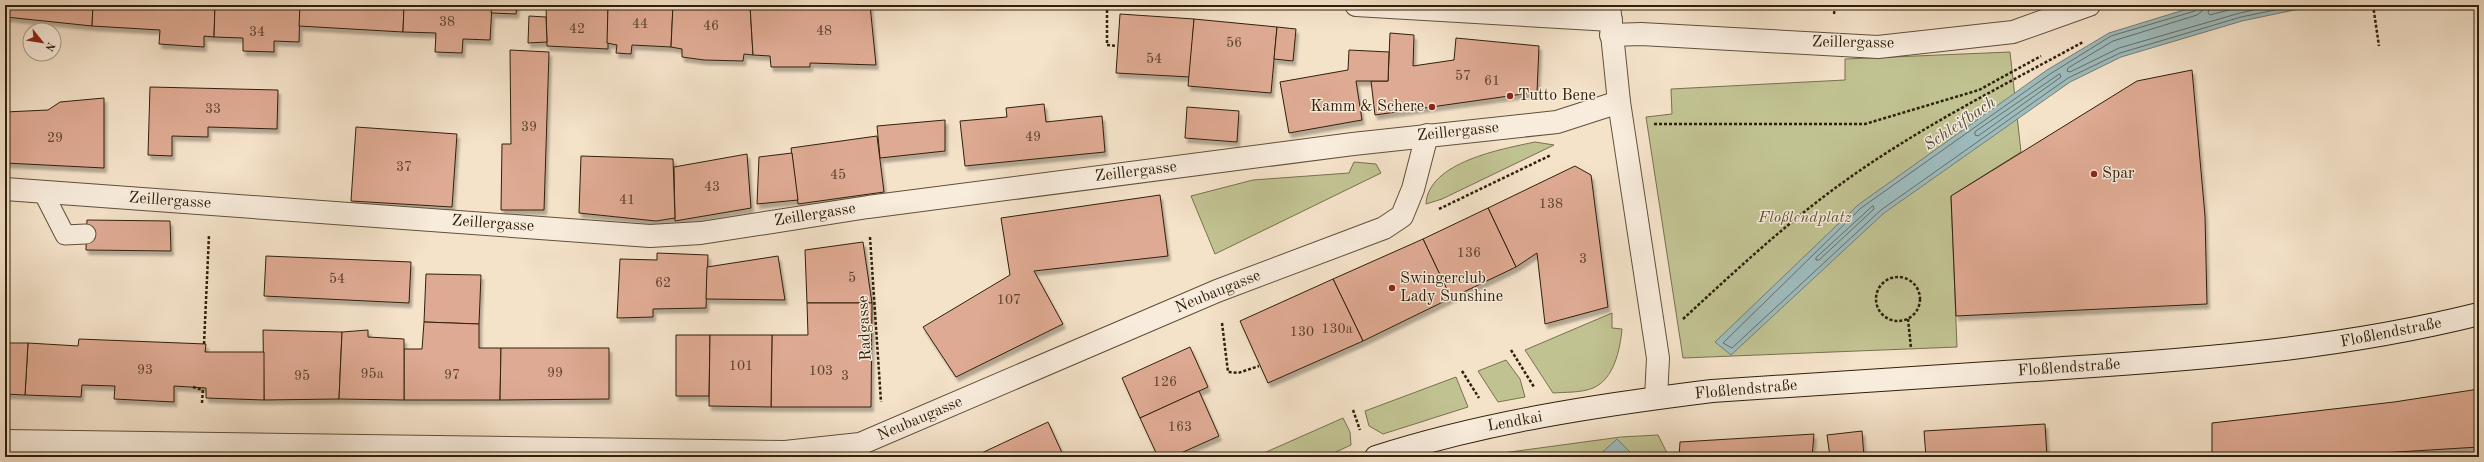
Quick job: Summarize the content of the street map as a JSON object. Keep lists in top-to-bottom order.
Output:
{
  "streets": {
    "street": [
      "Zeillergasse",
      "Neubaugasse",
      "Floßlendstraße",
      "Lendkai"
    ],
    "path": ["Radgasse"]
  },
  "crossings": [
    ["Zeillergasse", "Radgasse"],
    ["Floßlendstraße", "Lendkai"]
  ],
  "water": ["Schleifbach"],
  "parks": ["Floßlendplatz"],
  "places": [
    "Tutto Bene",
    "Kamm & Schere",
    "Spar",
    "Swingerclub Lady Sunshine"
  ],
  "house_numbers": [
    "38",
    "44",
    "46",
    "42",
    "48",
    "34",
    "56",
    "54",
    "57",
    "61",
    "33",
    "39",
    "49",
    "29",
    "37",
    "45",
    "43",
    "41",
    "138",
    "136",
    "3",
    "5",
    "54",
    "62",
    "107",
    "130a",
    "130",
    "101",
    "93",
    "103",
    "99",
    "95a",
    "97",
    "95",
    "3",
    "126",
    "163"
  ],
  "north": "bottom right"
}
